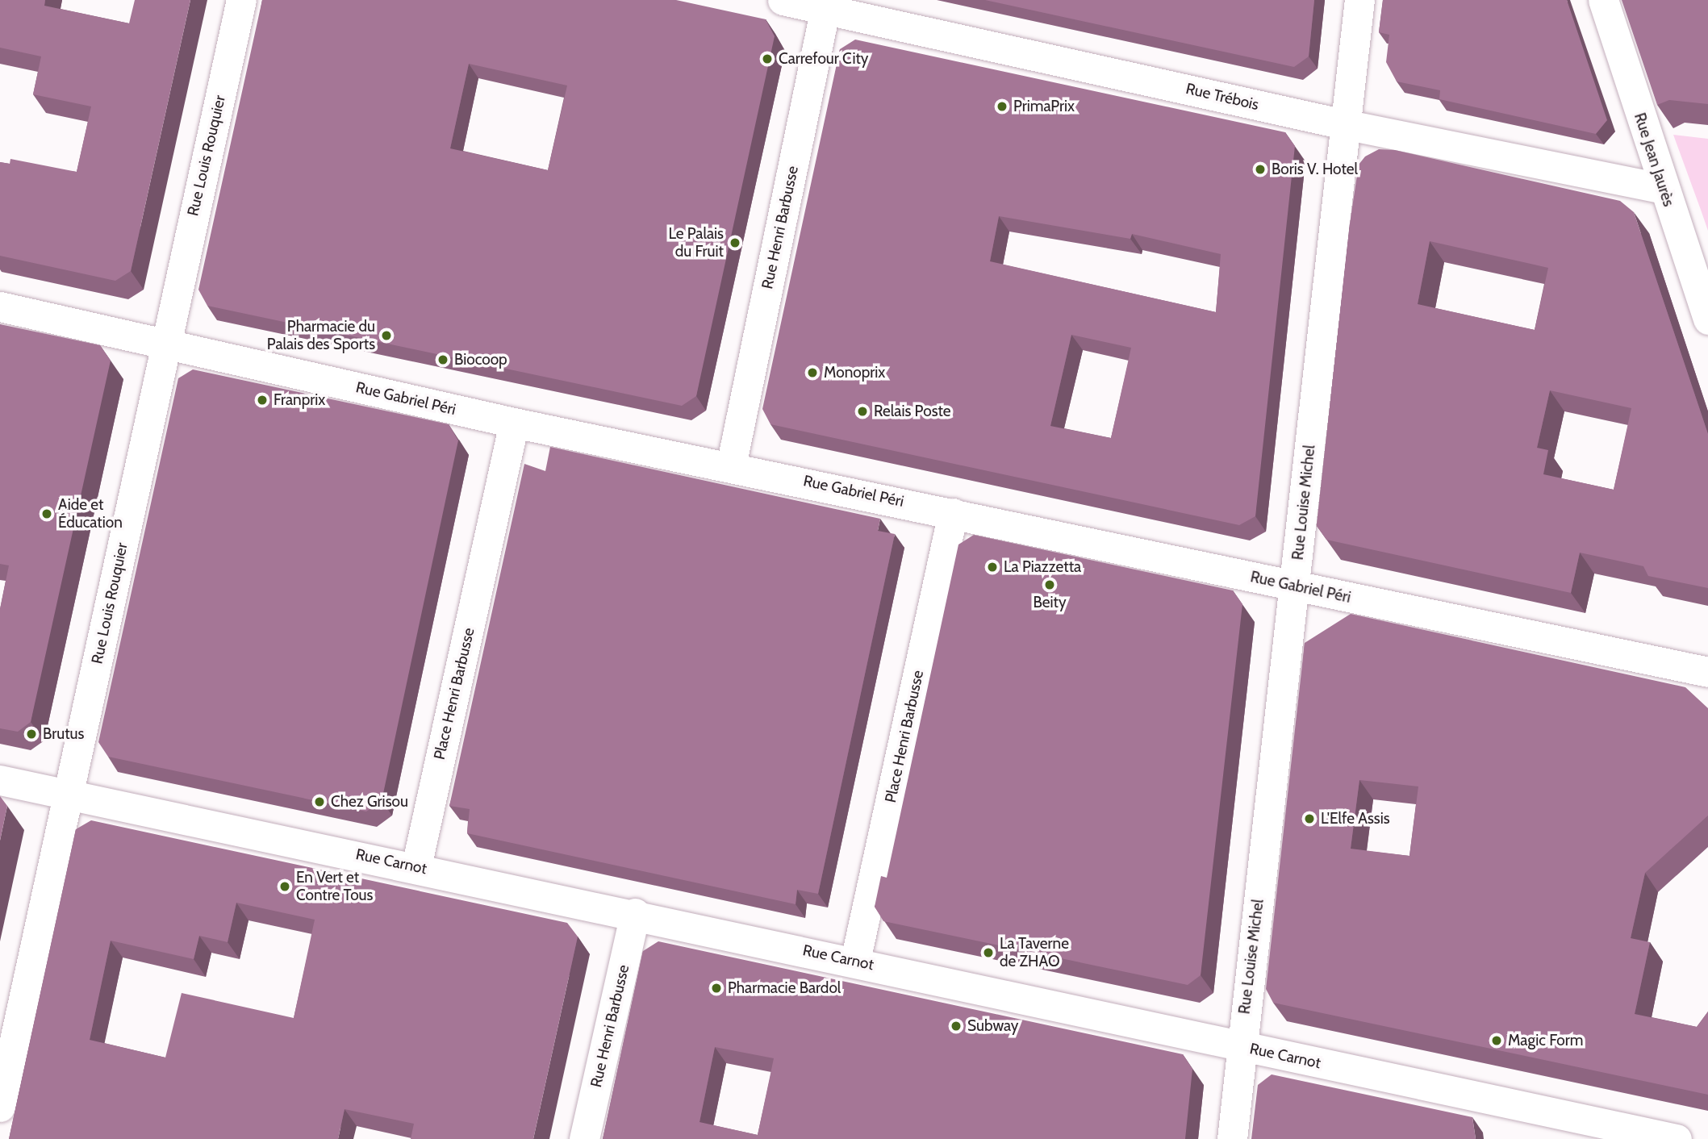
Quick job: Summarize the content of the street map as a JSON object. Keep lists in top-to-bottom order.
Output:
{
  "streets": {
    "street": [
      "Rue Trébois",
      "Rue Louis Rouquier",
      "Rue Jean Jaurès",
      "Rue Henri Barbusse",
      "Rue Gabriel Péri",
      "Rue Louise Michel",
      "Place Henri Barbusse",
      "Rue Carnot"
    ]
  },
  "crossings": [
    ["Rue Trébois", "Rue Jean Jaurès"],
    ["Rue Trébois", "Rue Henri Barbusse"],
    ["Rue Trébois", "Rue Louise Michel"],
    ["Rue Louis Rouquier", "Rue Gabriel Péri"],
    ["Rue Louis Rouquier", "Rue Carnot"],
    ["Rue Henri Barbusse", "Rue Carnot"],
    ["Rue Gabriel Péri", "Rue Louise Michel"],
    ["Rue Gabriel Péri", "Place Henri Barbusse"],
    ["Rue Louise Michel", "Rue Carnot"],
    ["Place Henri Barbusse", "Rue Carnot"]
  ],
  "places": [
    "Carrefour City",
    "PrimaPrix",
    "Boris V. Hotel",
    "Le Palais du Fruit",
    "Pharmacie du Palais des Sports",
    "Biocoop",
    "Monoprix",
    "Franprix",
    "Relais Poste",
    "Aide et Éducation",
    "La Piazzetta",
    "Beity",
    "Brutus",
    "Chez Grisou",
    "L'Elfe Assis",
    "En Vert et Contre Tous",
    "La Taverne de ZHAO",
    "Pharmacie Bardol",
    "Subway",
    "Magic Form"
  ]
}
